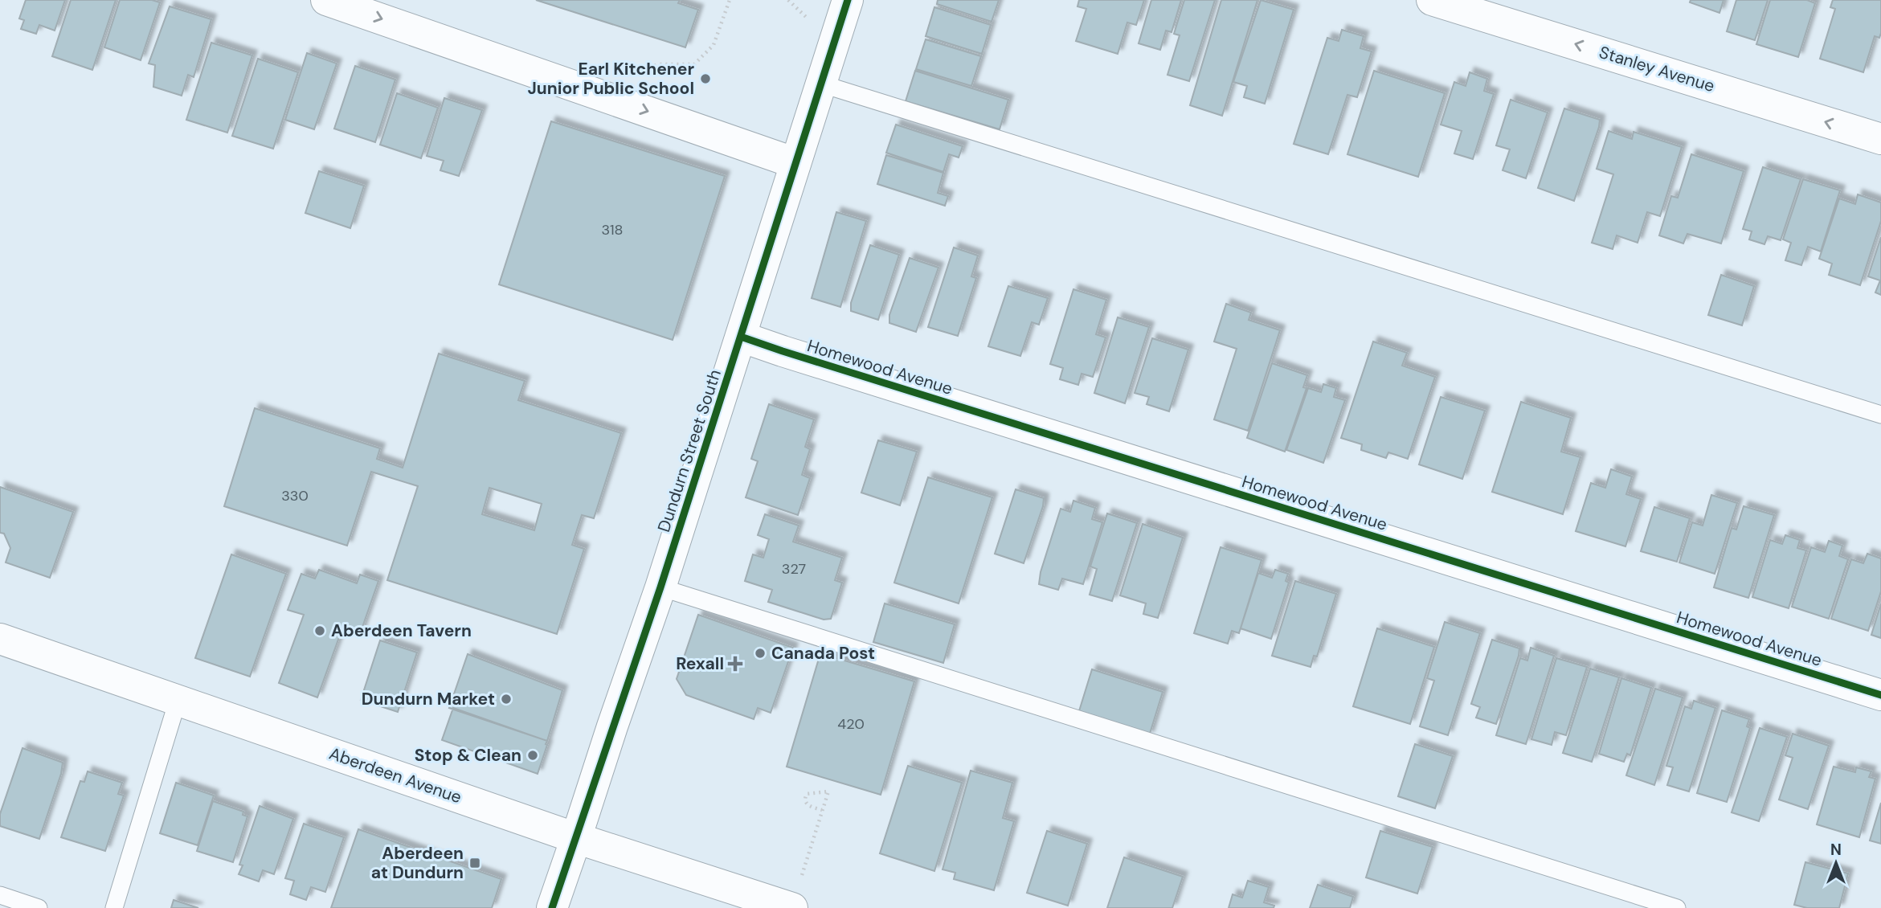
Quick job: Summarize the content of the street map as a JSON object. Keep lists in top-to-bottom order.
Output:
{
  "streets": {
    "street": [
      "Stanley Avenue",
      "Homewood Avenue",
      "Dundurn Street South",
      "Aberdeen Avenue"
    ]
  },
  "crossings": [
    ["Homewood Avenue", "Dundurn Street South"],
    ["Dundurn Street South", "Aberdeen Avenue"]
  ],
  "one_way": ["Stanley Avenue"],
  "places": {
    "other": [
      "Earl Kitchener Junior Public School",
      "Aberdeen Tavern",
      "Canada Post",
      "Dundurn Market",
      "Stop & Clean"
    ],
    "health": ["Rexall"],
    "transit": ["Aberdeen at Dundurn"]
  },
  "house_numbers": [
    "318",
    "330",
    "327",
    "420"
  ],
  "north": "top"
}
